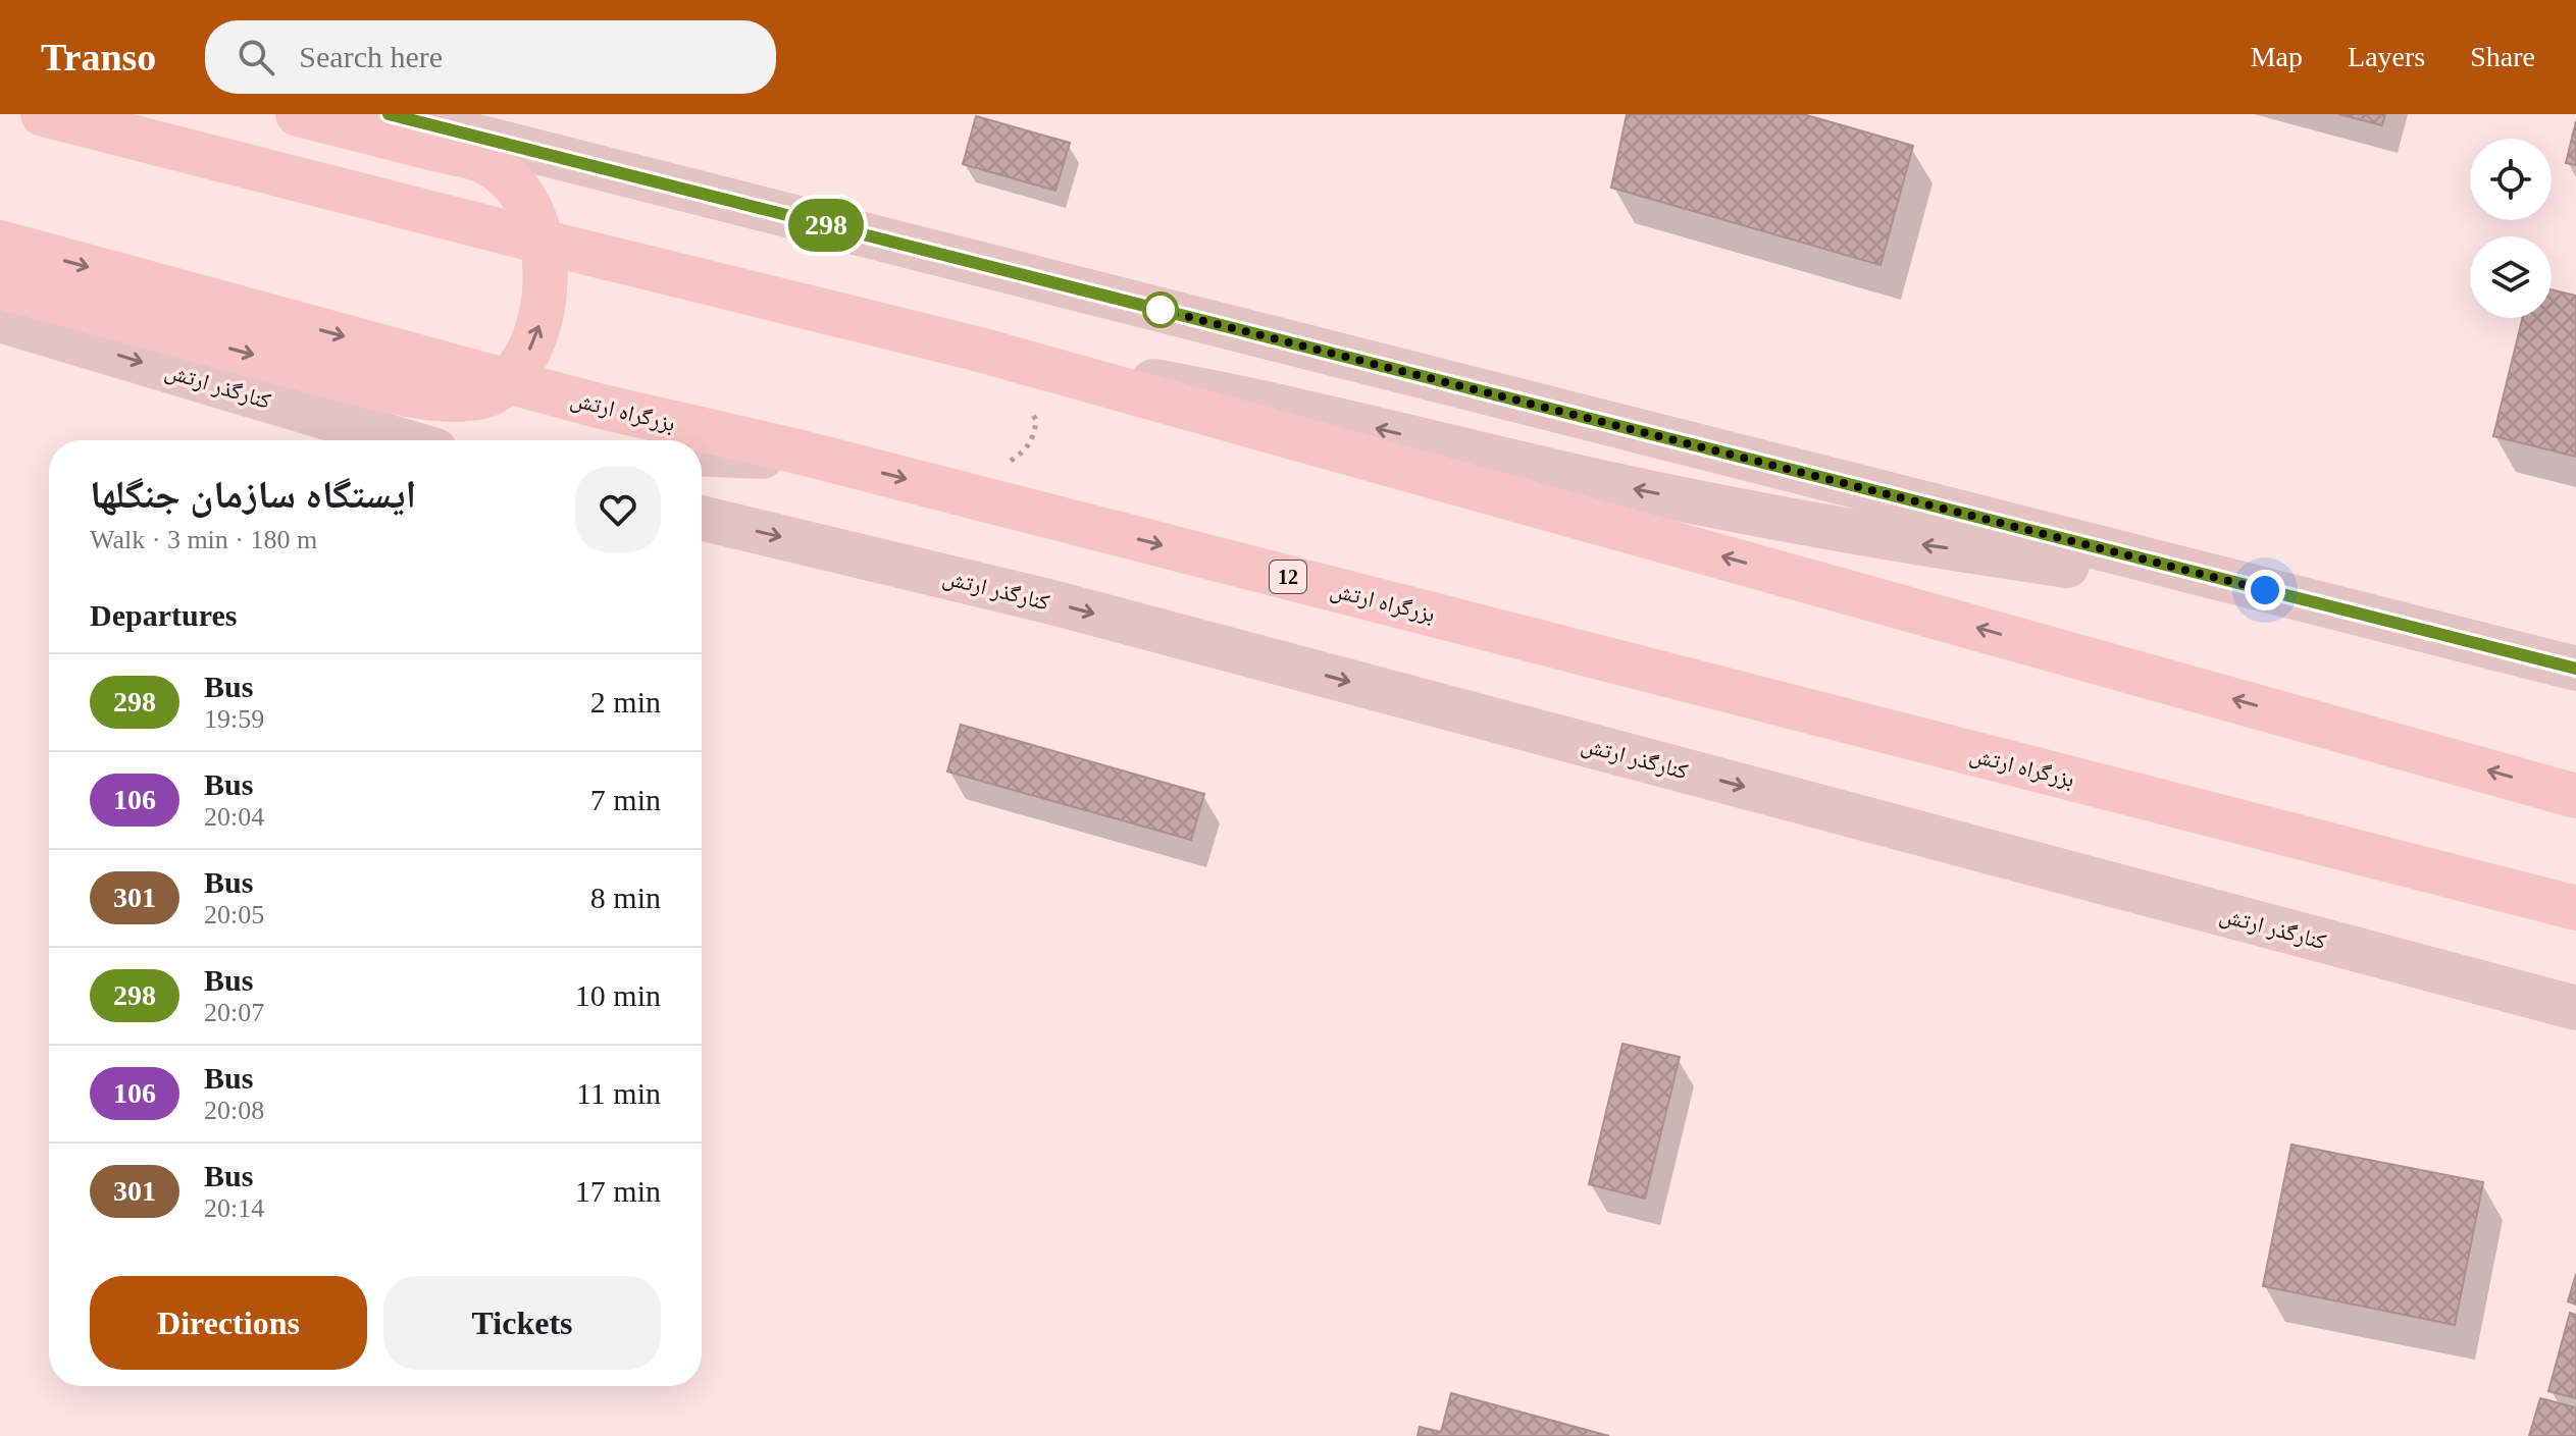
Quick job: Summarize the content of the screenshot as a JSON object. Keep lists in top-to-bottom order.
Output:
{
  "streets": {
    "highway": ["بزرگراه ارتش", "12"],
    "main road": ["کنارگذر ارتش"]
  },
  "lines": ["bus line 298"],
  "page": {
    "header": "Transo",
    "search": "Search here",
    "nav": ["Map", "Layers", "Share"],
    "on_map": "298",
    "heading": [
      ["ایستگاه سازمان جنگلها", "Walk · 3 min · 180 m"],
      "Departures"
    ],
    "list": [
      {
        "mark": "298",
        "name": "Bus",
        "note": "19:59",
        "value": "2 min"
      },
      {
        "mark": "106",
        "name": "Bus",
        "note": "20:04",
        "value": "7 min"
      },
      {
        "mark": "301",
        "name": "Bus",
        "note": "20:05",
        "value": "8 min"
      },
      {
        "mark": "298",
        "name": "Bus",
        "note": "20:07",
        "value": "10 min"
      },
      {
        "mark": "106",
        "name": "Bus",
        "note": "20:08",
        "value": "11 min"
      },
      {
        "mark": "301",
        "name": "Bus",
        "note": "20:14",
        "value": "17 min"
      }
    ],
    "buttons": ["Directions", "Tickets"]
  }
}
